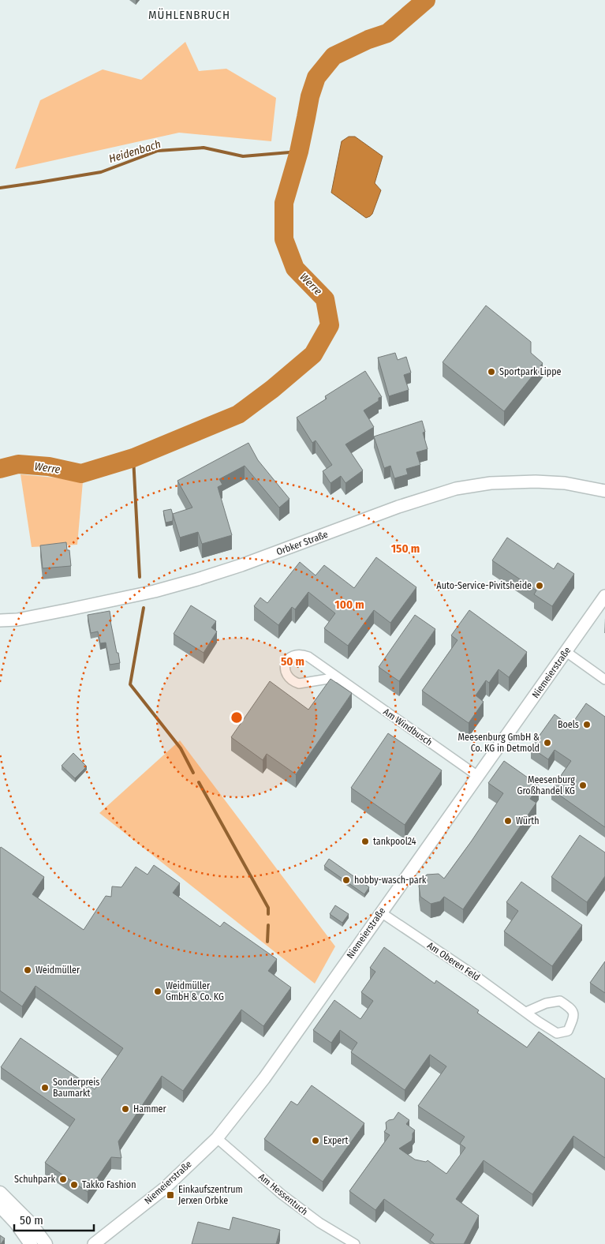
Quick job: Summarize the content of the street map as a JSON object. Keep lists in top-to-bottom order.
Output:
{
  "streets": {
    "street": [
      "Orbker Straße",
      "Niemeierstraße",
      "Am Windbusch",
      "Am Oberen Feld",
      "Am Hessentuch"
    ]
  },
  "crossings": [
    ["Niemeierstraße", "Am Windbusch"],
    ["Niemeierstraße", "Am Oberen Feld"],
    ["Niemeierstraße", "Am Hessentuch"]
  ],
  "districts": ["MÜHLENBRUCH"],
  "water": ["Heidenbach", "Werre"],
  "places": {
    "other": [
      "Sportpark Lippe",
      "Auto-Service-Pivitsheide",
      "Boels",
      "Meesenburg GmbH & Co. KG in Detmold",
      "Meesenburg Großhandel KG",
      "Würth",
      "tankpool24",
      "hobby-wasch-park",
      "Weidmüller",
      "Weidmüller GmbH & Co. KG",
      "Sonderpreis Baumarkt",
      "Hammer",
      "Expert",
      "Schuhpark",
      "Takko Fashion"
    ],
    "transit": ["Einkaufszentrum Jerxen Orbke"]
  },
  "scale_bar": "50 m",
  "rings": ["150 m", "100 m", "50 m"]
}
